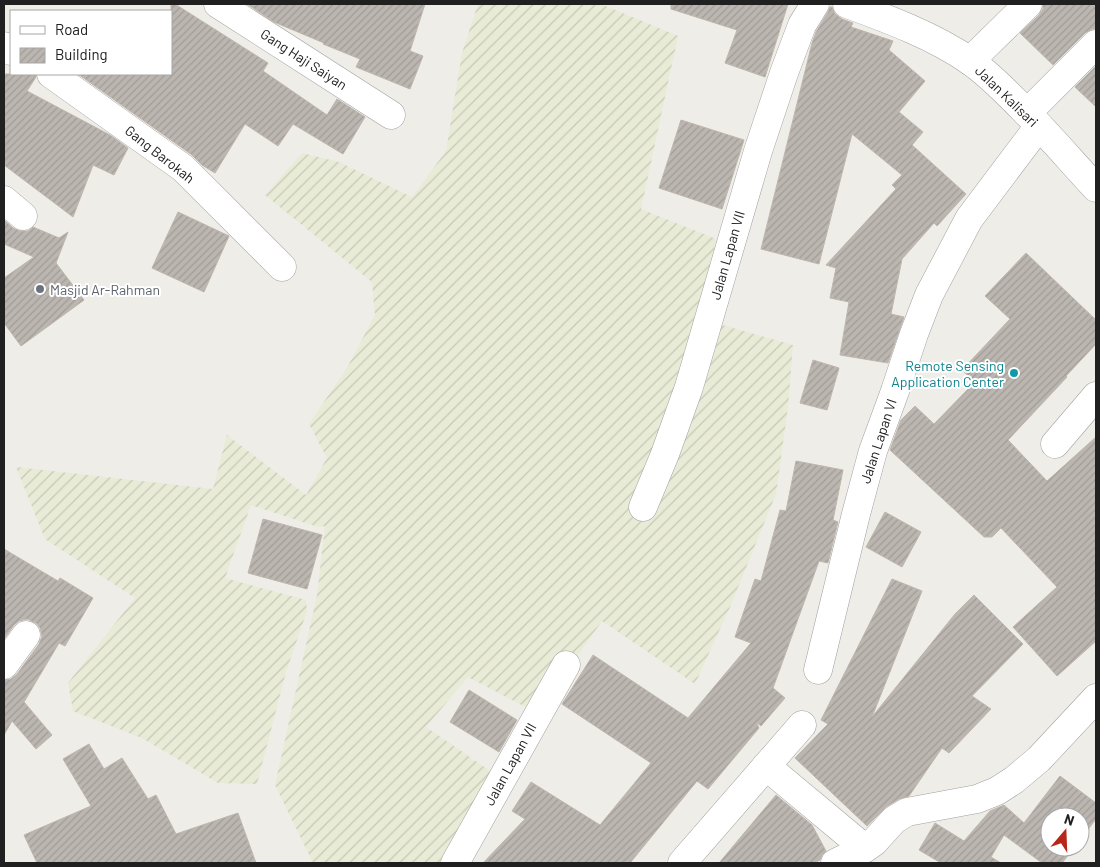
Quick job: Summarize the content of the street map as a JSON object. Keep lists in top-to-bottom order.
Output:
{
  "streets": {
    "street": [
      "Gang Haji Saiyan",
      "Jalan Kalisari",
      "Gang Barokah",
      "Jalan Lapan VII",
      "Jalan Lapan VI"
    ]
  },
  "crossings": [
    ["Jalan Kalisari", "Jalan Lapan VI"]
  ],
  "places": ["Masjid Ar-Rahman", "Remote Sensing Application Center"],
  "legend": ["Road", "Building"],
  "north": "top"
}
